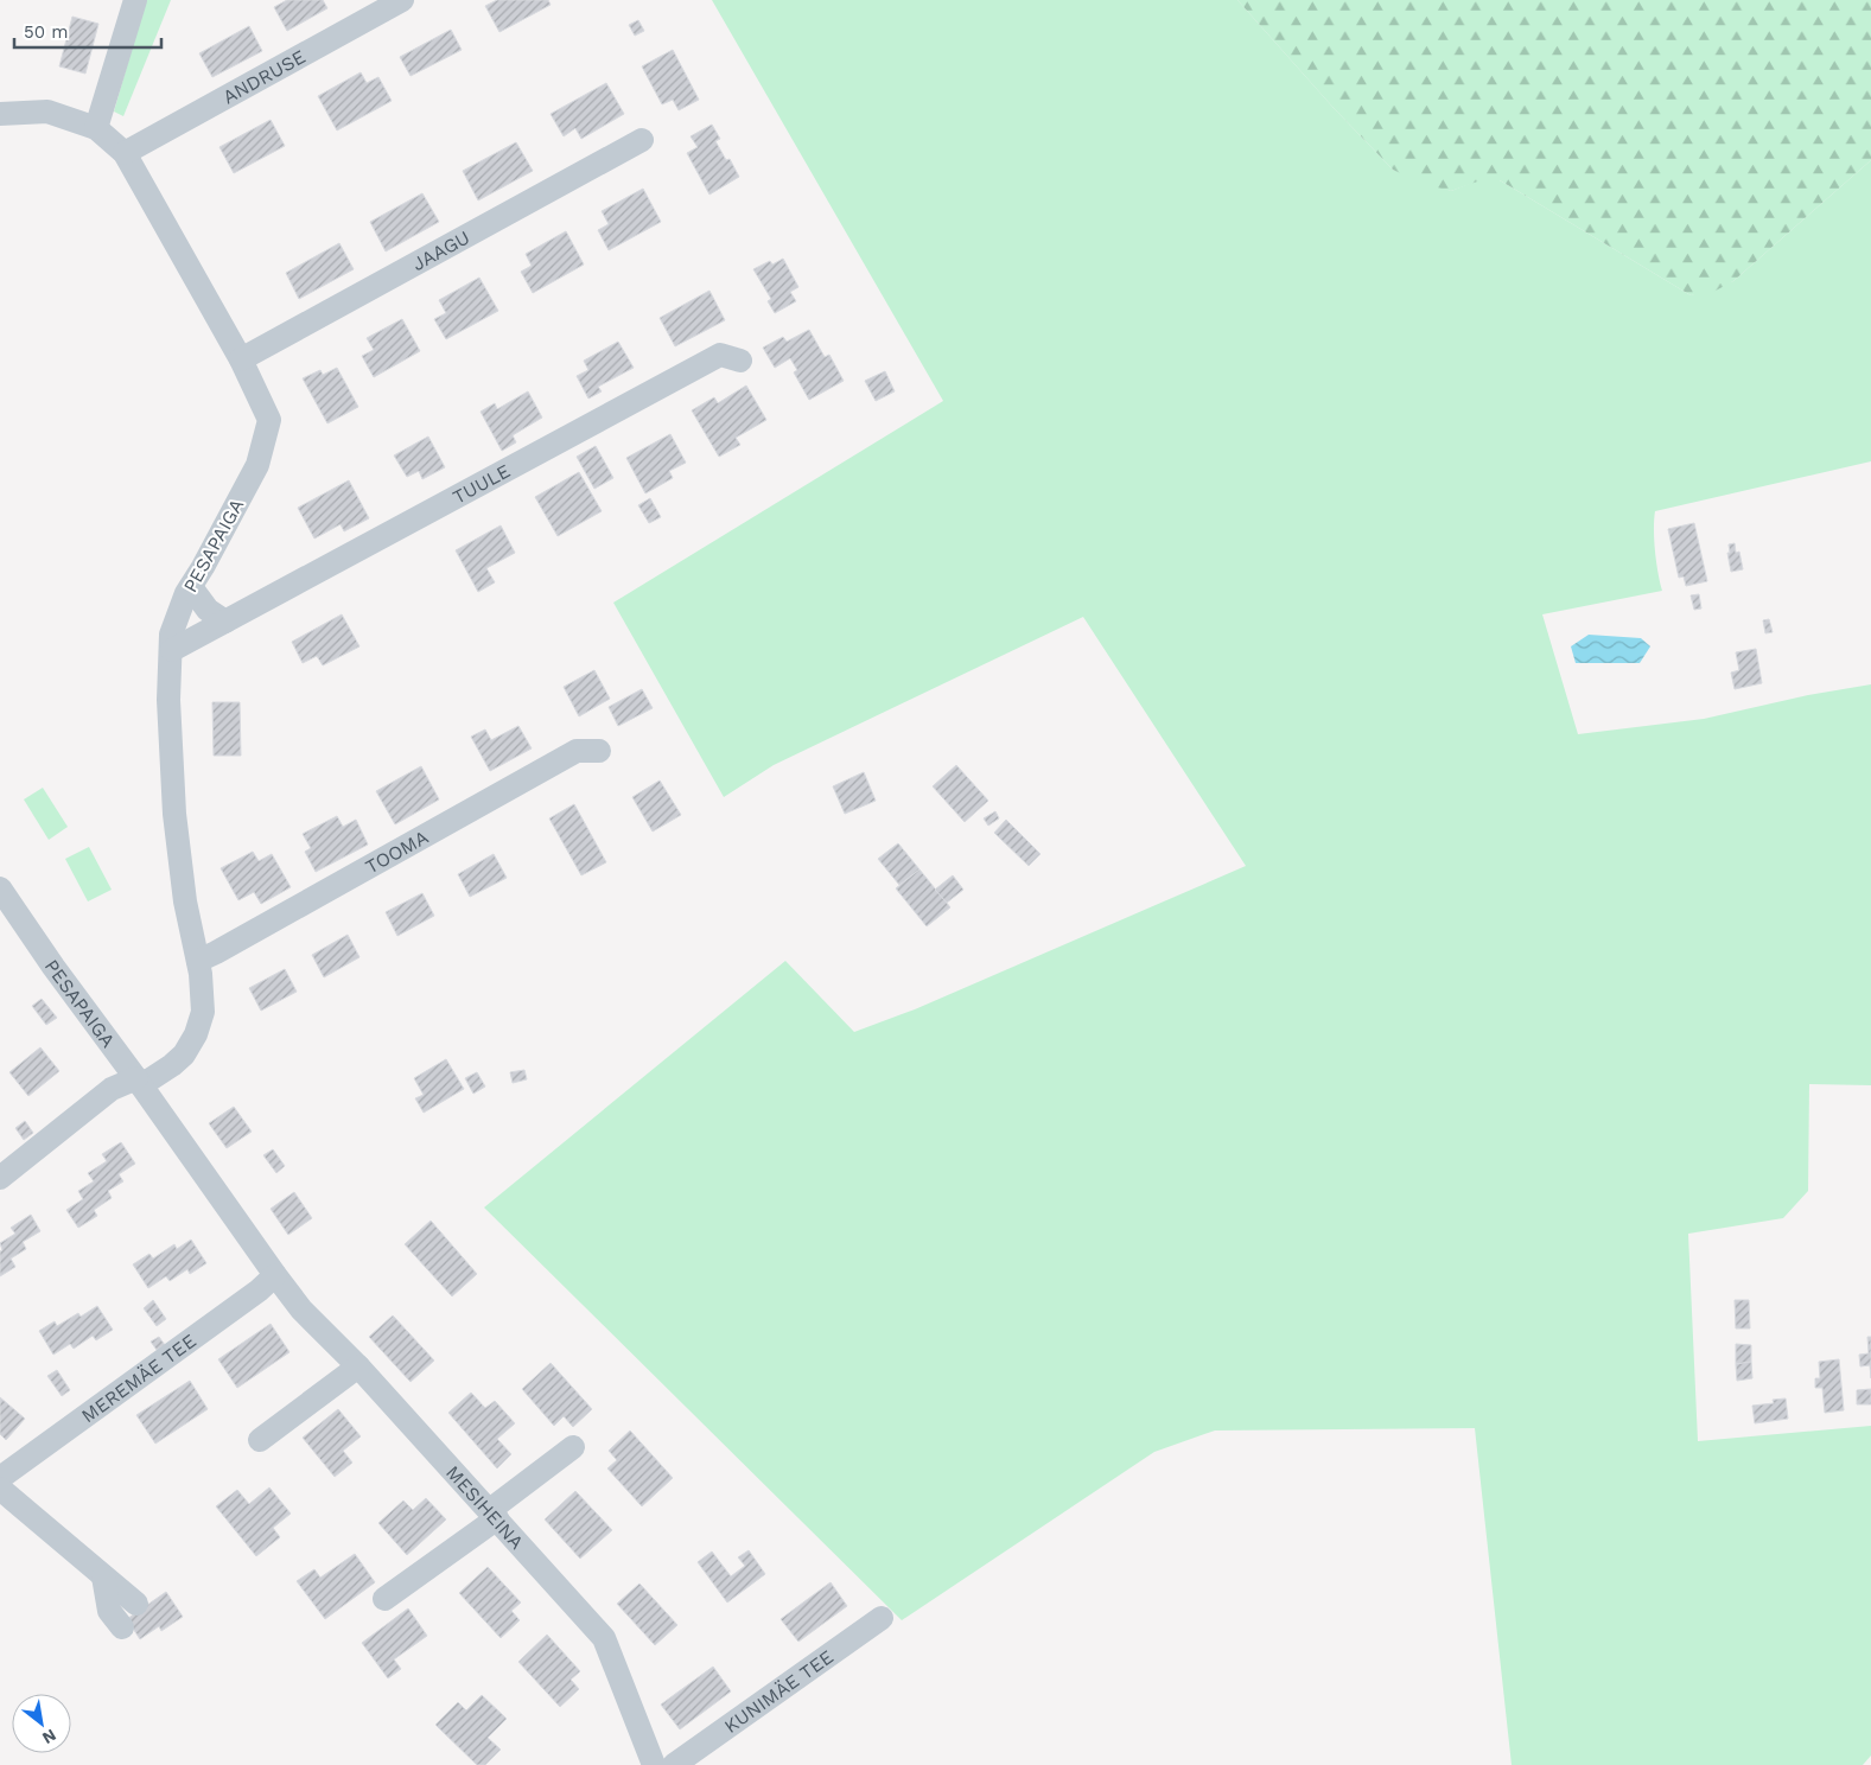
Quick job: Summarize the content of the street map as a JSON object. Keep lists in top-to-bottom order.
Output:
{
  "streets": {
    "street": [
      "ANDRUSE",
      "JAAGU",
      "TUULE",
      "PESAPAIGA",
      "TOOMA",
      "MEREMÄE TEE",
      "MESIHEINA",
      "KUNIMÄE TEE"
    ]
  },
  "crossings": [
    ["ANDRUSE", "PESAPAIGA"],
    ["JAAGU", "PESAPAIGA"],
    ["TUULE", "PESAPAIGA"],
    ["PESAPAIGA", "TOOMA"],
    ["PESAPAIGA", "MEREMÄE TEE"],
    ["PESAPAIGA", "MESIHEINA"],
    ["MEREMÄE TEE", "MESIHEINA"]
  ],
  "scale_bar": "50 m",
  "north": "bottom right"
}
